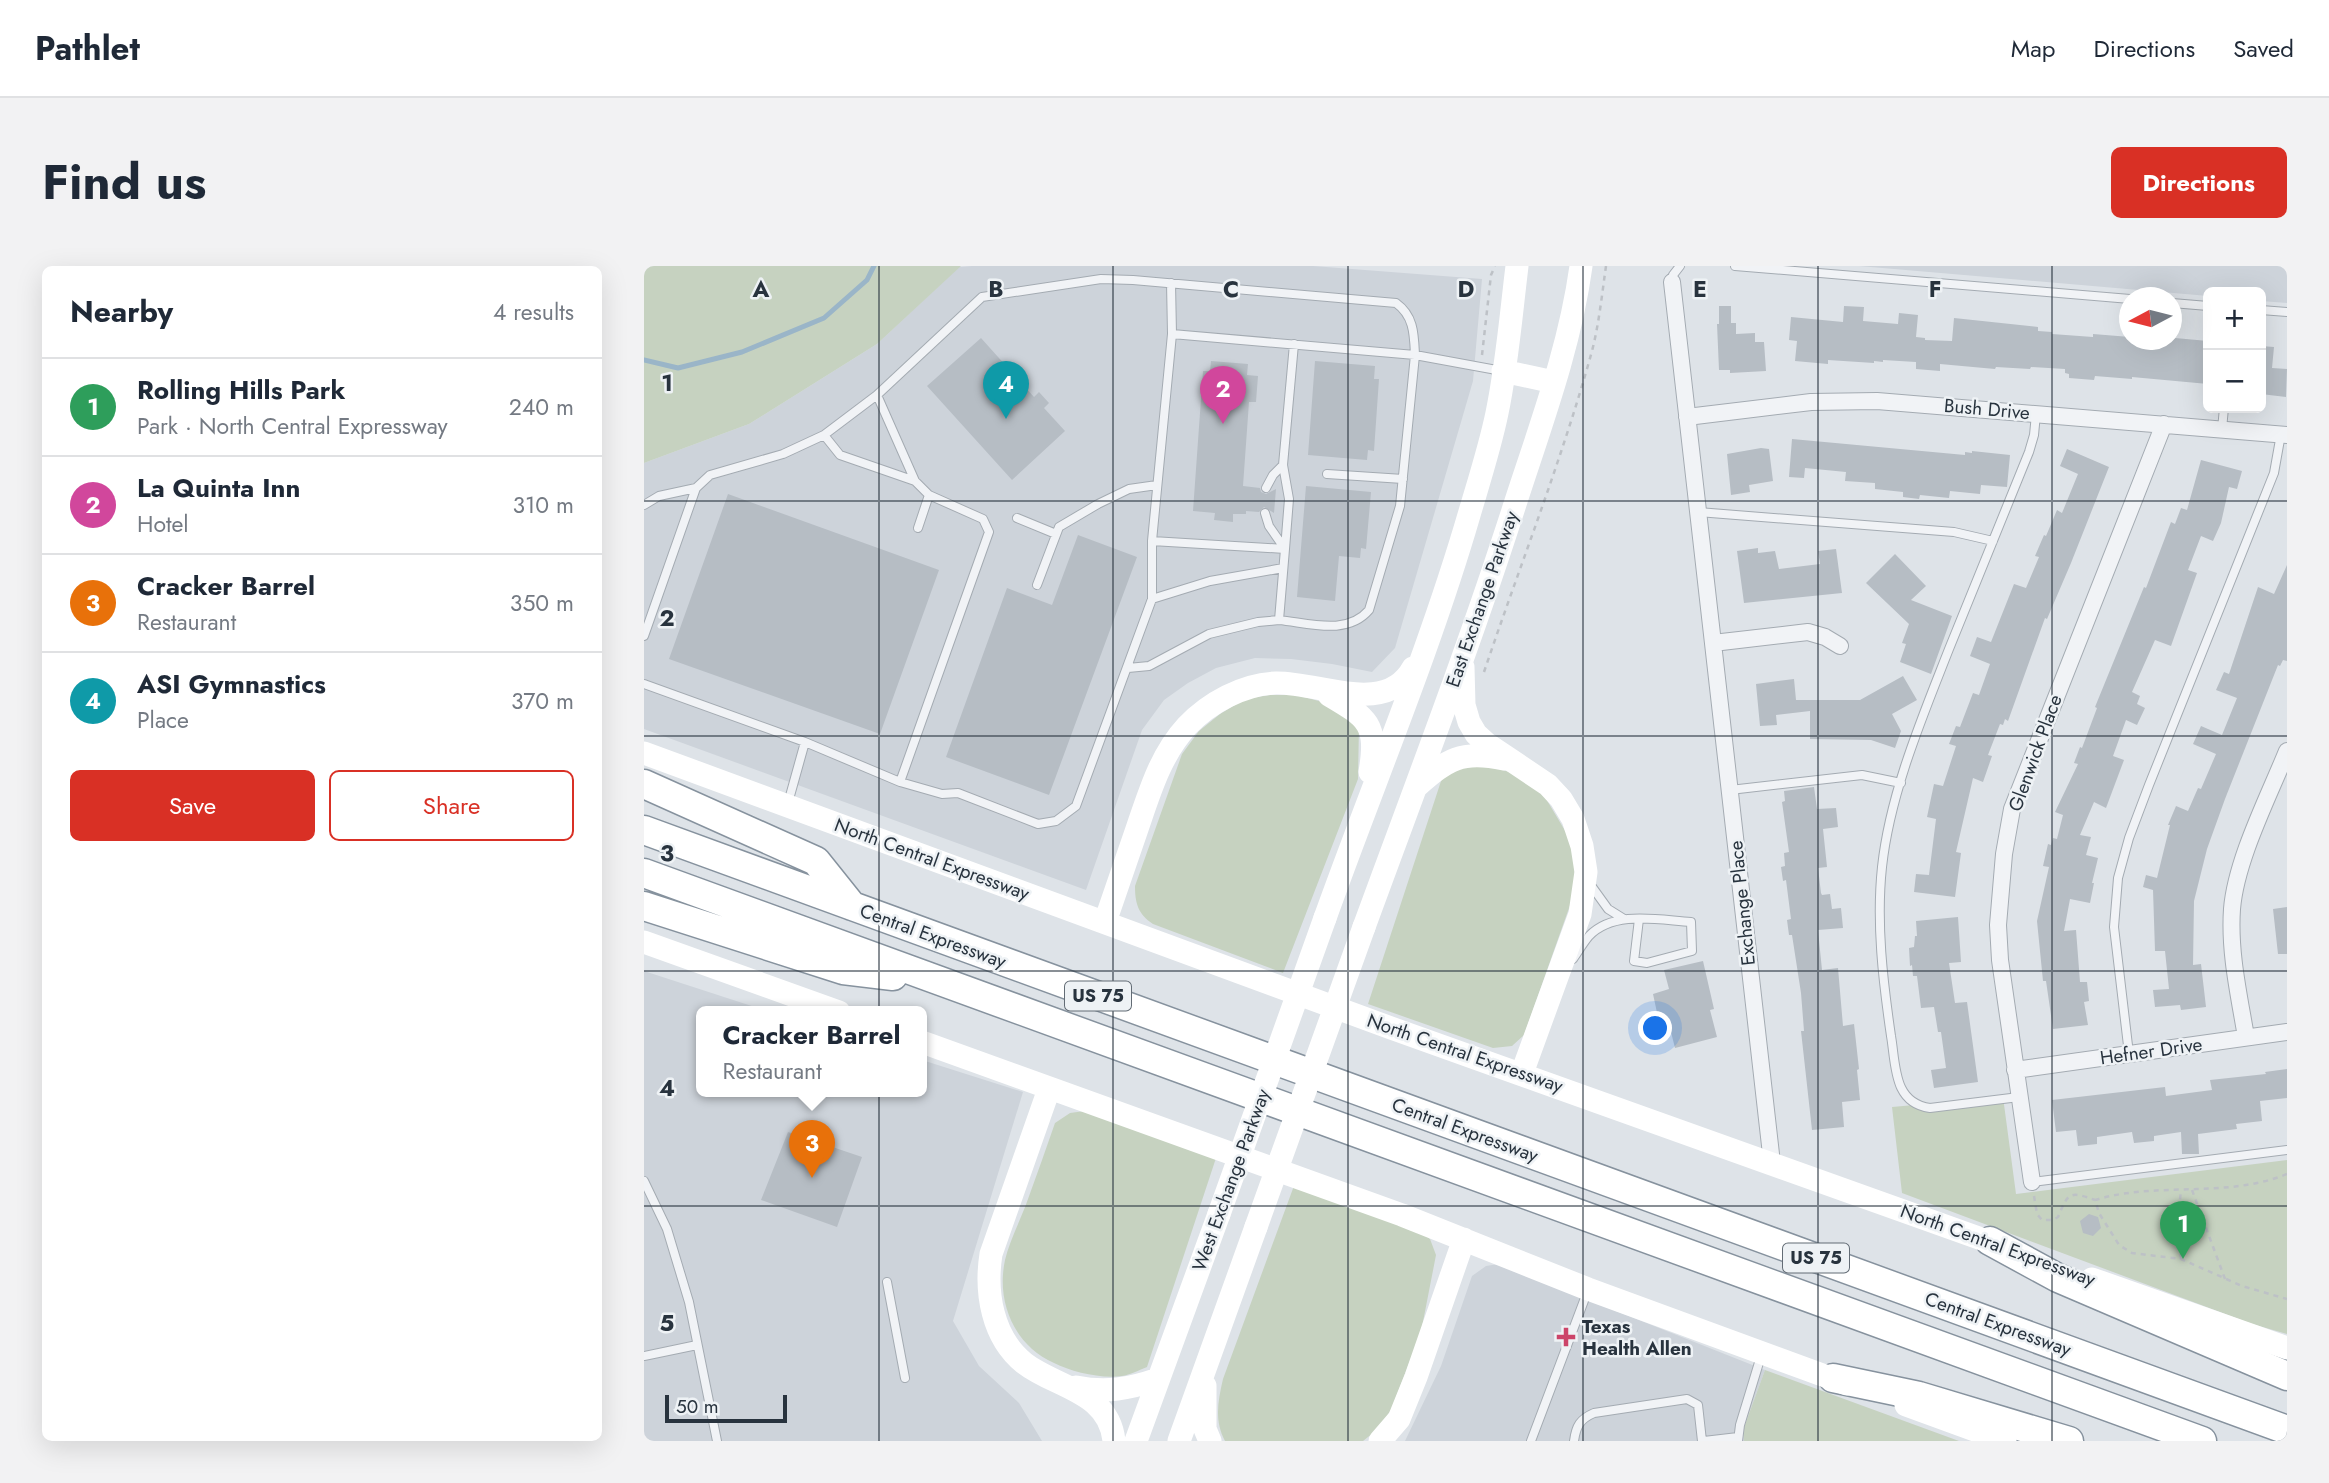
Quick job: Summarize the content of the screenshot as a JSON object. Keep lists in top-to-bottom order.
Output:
{
  "streets": {
    "highway": ["Central Expressway", "US 75"],
    "main road": ["East Exchange Parkway", "North Central Expressway", "West Exchange Parkway"],
    "street": [
      "Bush Drive",
      "Glenwick Place",
      "Exchange Place",
      "Hefner Drive"
    ]
  },
  "crossings": [
    ["Bush Drive", "Glenwick Place"],
    ["Bush Drive", "Exchange Place"],
    ["East Exchange Parkway", "West Exchange Parkway"],
    ["Glenwick Place", "Hefner Drive"],
    ["North Central Expressway", "Exchange Place"]
  ],
  "places": {
    "health": ["Texas Health Allen"]
  },
  "scale_bar": "50 m",
  "north": "left",
  "page": {
    "header": "Pathlet",
    "nav": ["Map", "Directions", "Saved"],
    "title": "Find us",
    "buttons": [
      "Directions",
      ["Save", "Share"]
    ],
    "heading": ["Nearby", "4 results"],
    "map_buttons": ["+", "−"],
    "list": [
      {
        "mark": "1",
        "name": "Rolling Hills Park",
        "note": "Park · North Central Expressway",
        "value": "240 m"
      },
      {
        "mark": "2",
        "name": "La Quinta Inn",
        "note": "Hotel",
        "value": "310 m"
      },
      {
        "mark": "3",
        "name": "Cracker Barrel",
        "note": "Restaurant",
        "value": "350 m"
      },
      {
        "mark": "4",
        "name": "ASI Gymnastics",
        "note": "Place",
        "value": "370 m"
      }
    ],
    "pins": [
      "4",
      "2",
      "3",
      "1"
    ],
    "popup": ["Cracker Barrel", "Restaurant"],
    "scale": "50 m"
  },
  "grid": {
    "columns": [
      "A",
      "B",
      "C",
      "D",
      "E",
      "F"
    ],
    "rows": [
      "1",
      "2",
      "3",
      "4",
      "5"
    ]
  }
}
